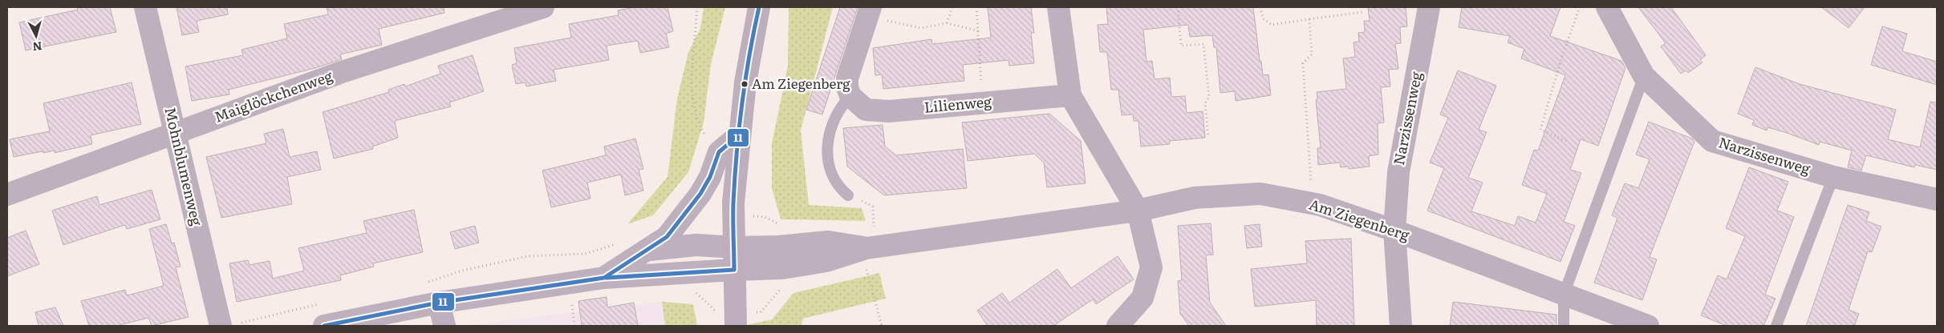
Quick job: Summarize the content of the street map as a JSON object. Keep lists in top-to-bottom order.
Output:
{
  "streets": {
    "street": [
      "Maiglöckchenweg",
      "Lilienweg",
      "Narzissenweg",
      "Mohnblumenweg",
      "Am Ziegenberg"
    ]
  },
  "crossings": [
    ["Maiglöckchenweg", "Mohnblumenweg"],
    ["Narzissenweg", "Am Ziegenberg"]
  ],
  "places": ["Am Ziegenberg"],
  "lines": ["transit line 11"],
  "north": "bottom"
}
